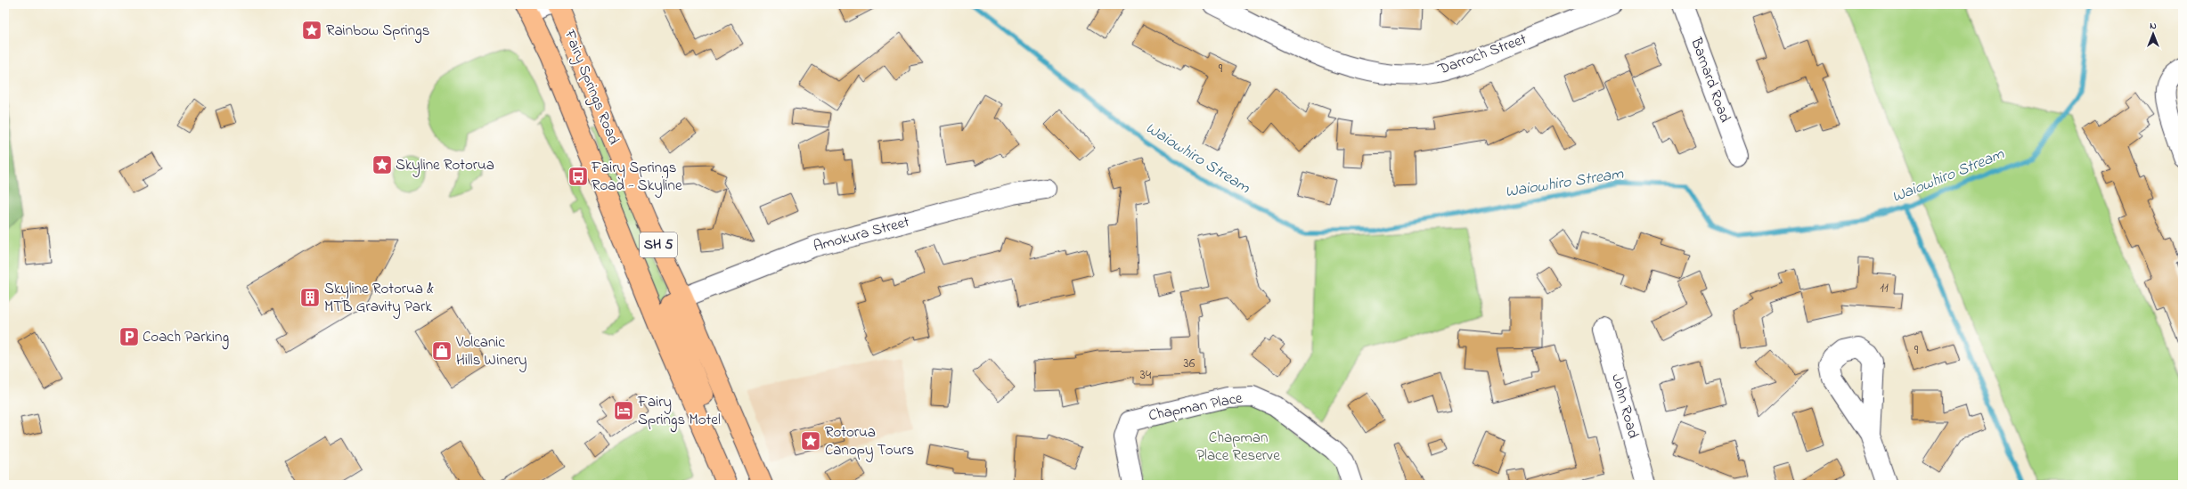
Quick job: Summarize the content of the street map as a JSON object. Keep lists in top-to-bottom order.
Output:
{
  "streets": {
    "highway": ["Fairy Springs Road", "SH 5"],
    "street": [
      "Darroch Street",
      "Barnard Road",
      "Amokura Street",
      "John Road",
      "Chapman Place"
    ]
  },
  "crossings": [
    ["Fairy Springs Road", "Amokura Street"]
  ],
  "water": ["Waiowhiro Stream"],
  "parks": ["Chapman Place Reserve"],
  "places": {
    "place": ["Rainbow Springs", "Skyline Rotorua", "Rotorua Canopy Tours"],
    "bus stop": ["Fairy Springs Road - Skyline"],
    "building": ["Skyline Rotorua & MTB Gravity Park"],
    "parking": ["Coach Parking"],
    "shop": ["Volcanic Hills Winery"],
    "hotel": ["Fairy Springs Motel"]
  },
  "house_numbers": [
    "9",
    "11",
    "9",
    "36",
    "34"
  ],
  "north": "top"
}
